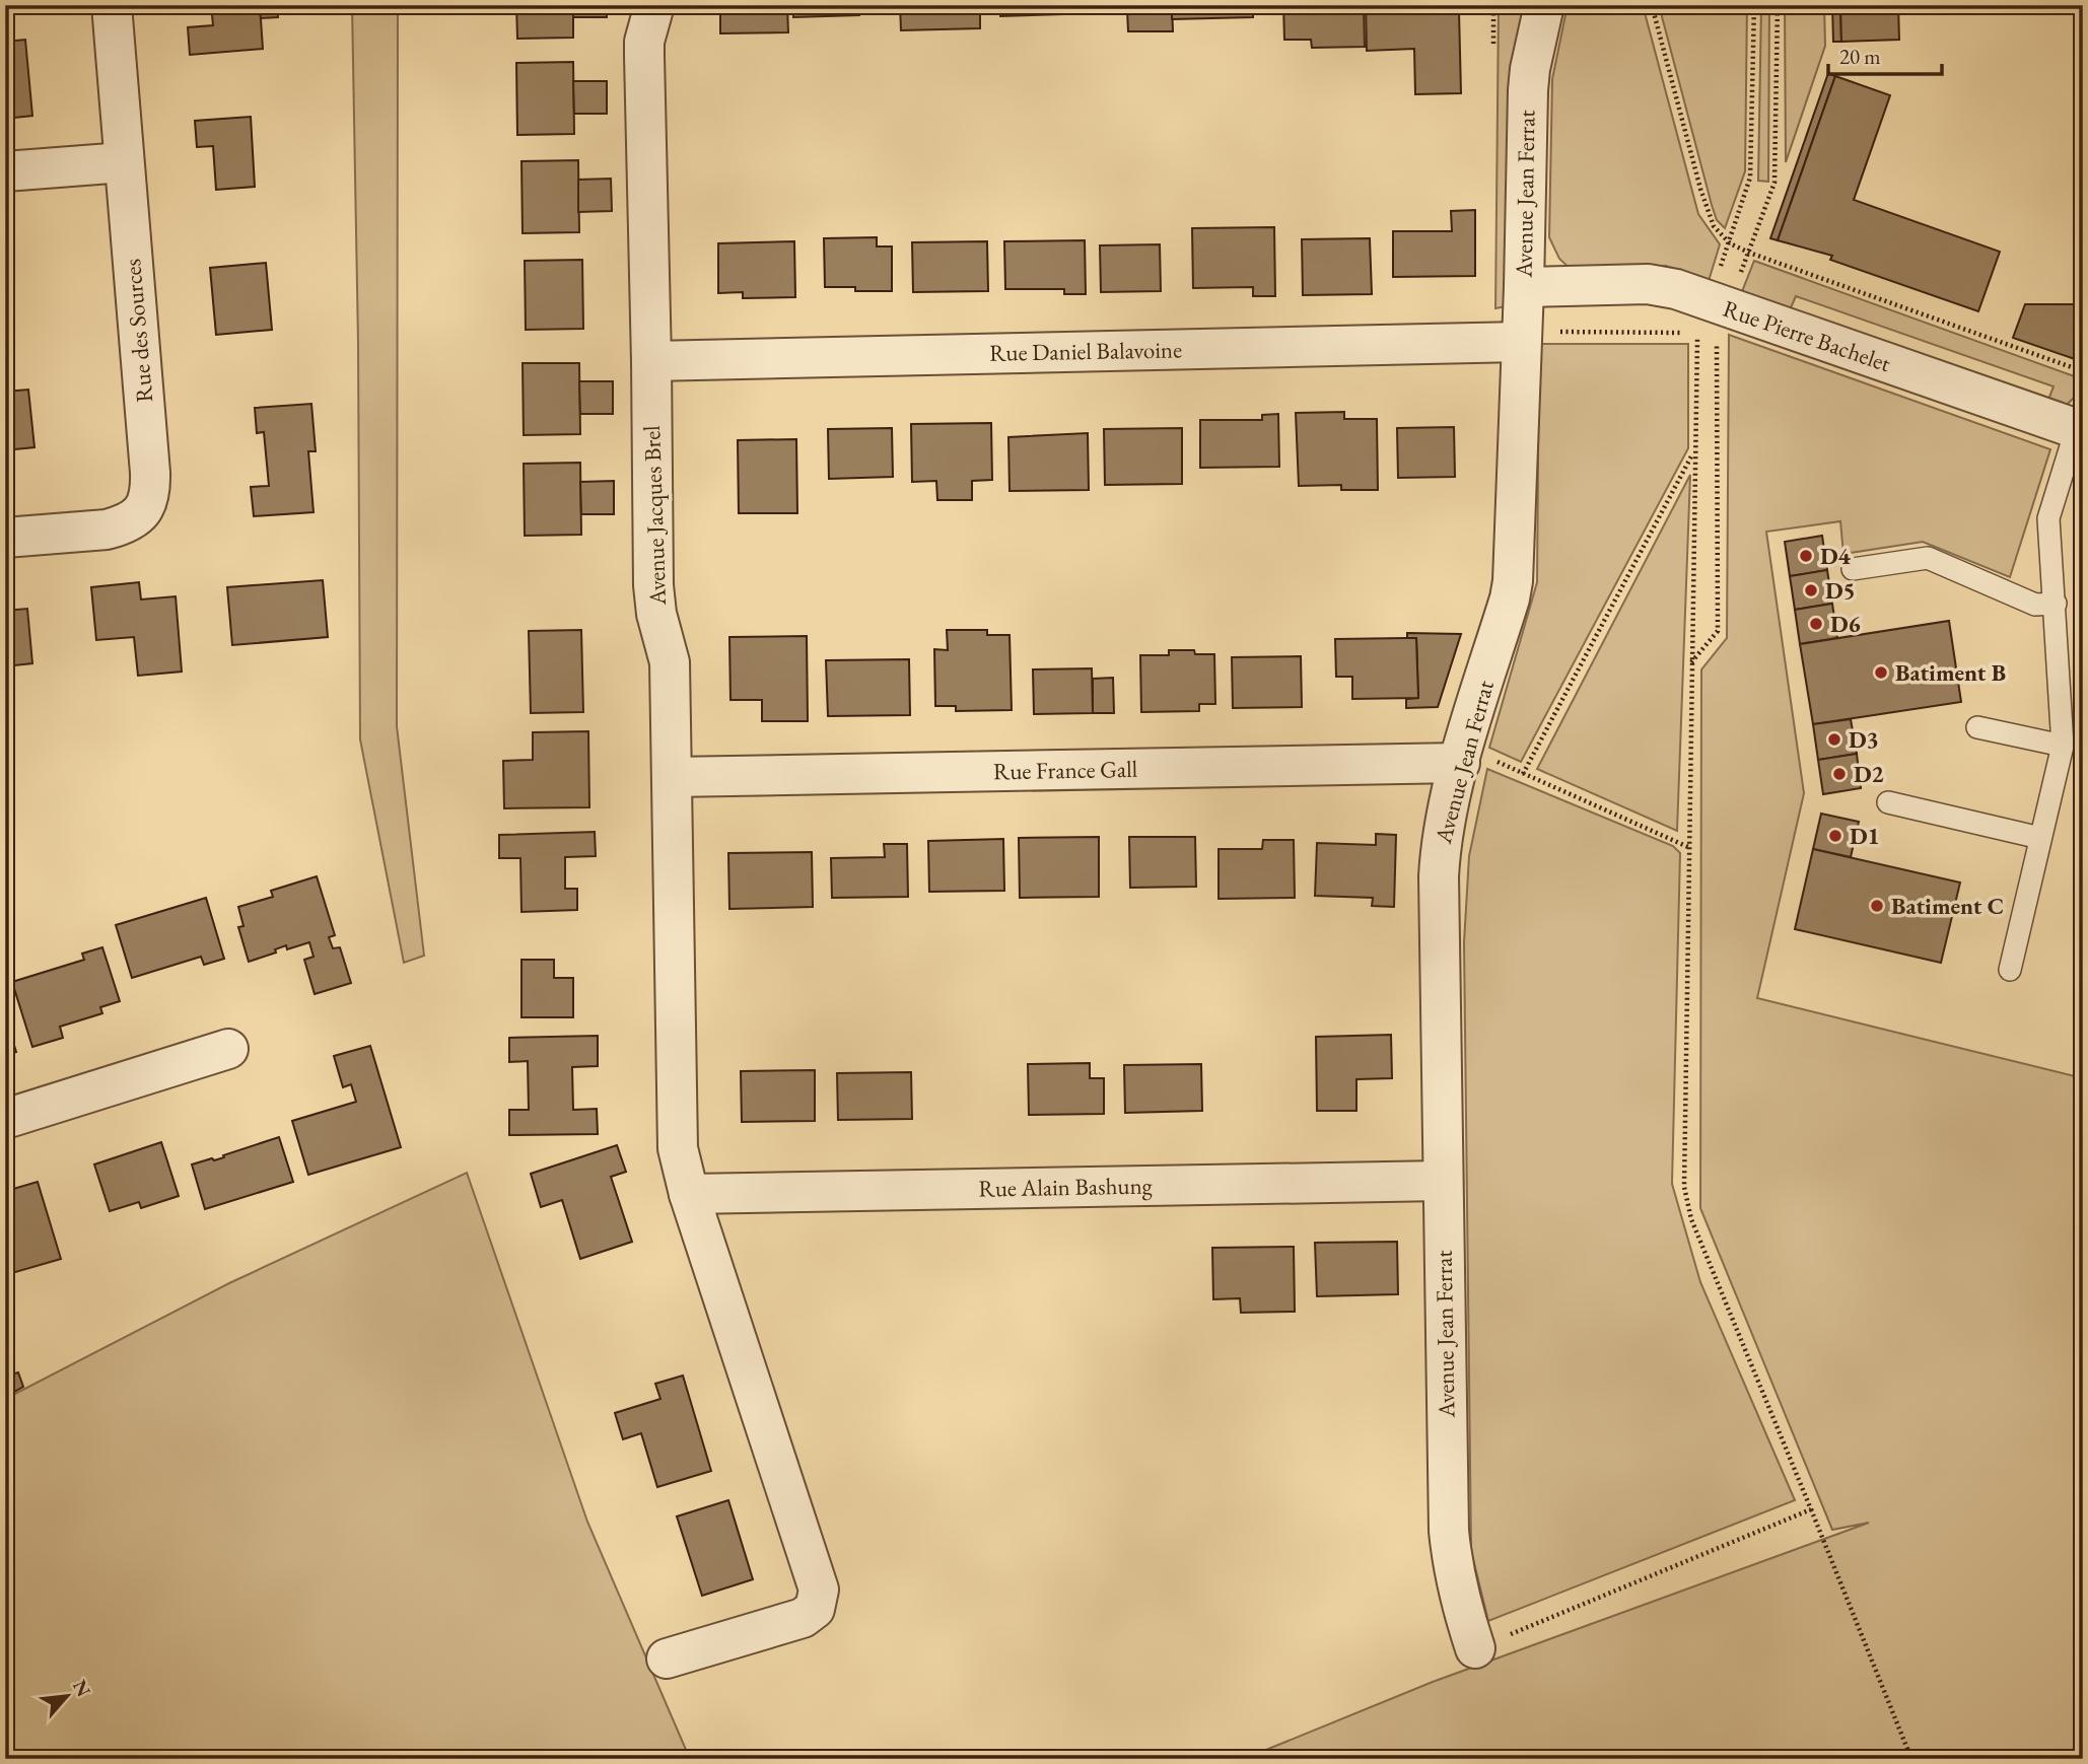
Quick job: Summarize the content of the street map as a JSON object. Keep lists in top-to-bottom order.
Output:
{
  "streets": {
    "street": [
      "Avenue Jean Ferrat",
      "Rue des Sources",
      "Rue Pierre Bachelet",
      "Rue Daniel Balavoine",
      "Avenue Jacques Brel",
      "Rue France Gall",
      "Rue Alain Bashung"
    ]
  },
  "crossings": [
    ["Avenue Jean Ferrat", "Rue Pierre Bachelet"],
    ["Avenue Jean Ferrat", "Rue Daniel Balavoine"],
    ["Avenue Jean Ferrat", "Rue France Gall"],
    ["Avenue Jean Ferrat", "Rue Alain Bashung"],
    ["Rue Daniel Balavoine", "Avenue Jacques Brel"],
    ["Avenue Jacques Brel", "Rue France Gall"],
    ["Avenue Jacques Brel", "Rue Alain Bashung"]
  ],
  "places": [
    "D4",
    "D5",
    "D6",
    "Batiment B",
    "D3",
    "D2",
    "D1",
    "Batiment C"
  ],
  "scale_bar": "20 m",
  "north": "top right"
}
